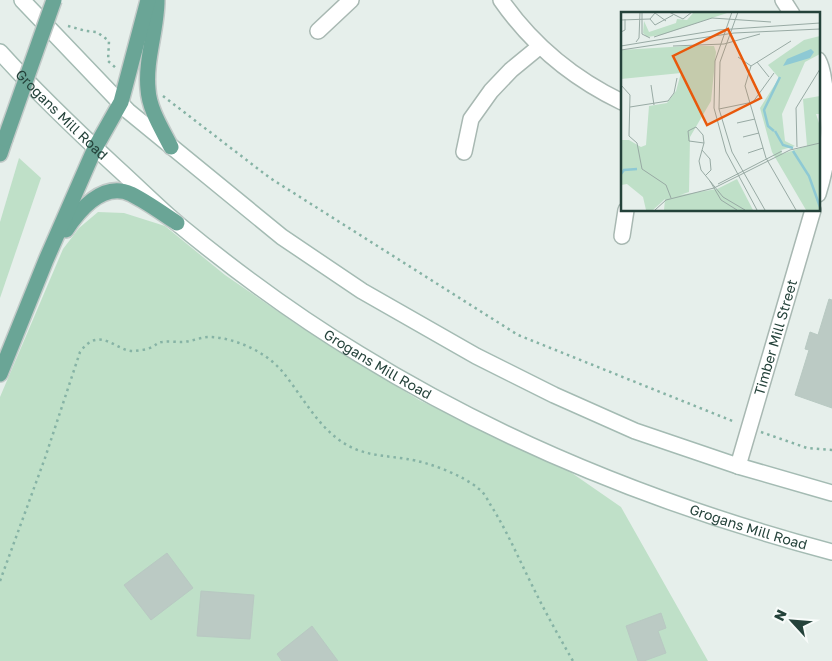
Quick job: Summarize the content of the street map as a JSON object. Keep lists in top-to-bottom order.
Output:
{
  "streets": {
    "main road": ["Grogans Mill Road", "Timber Mill Street"]
  },
  "north": "top left"
}
